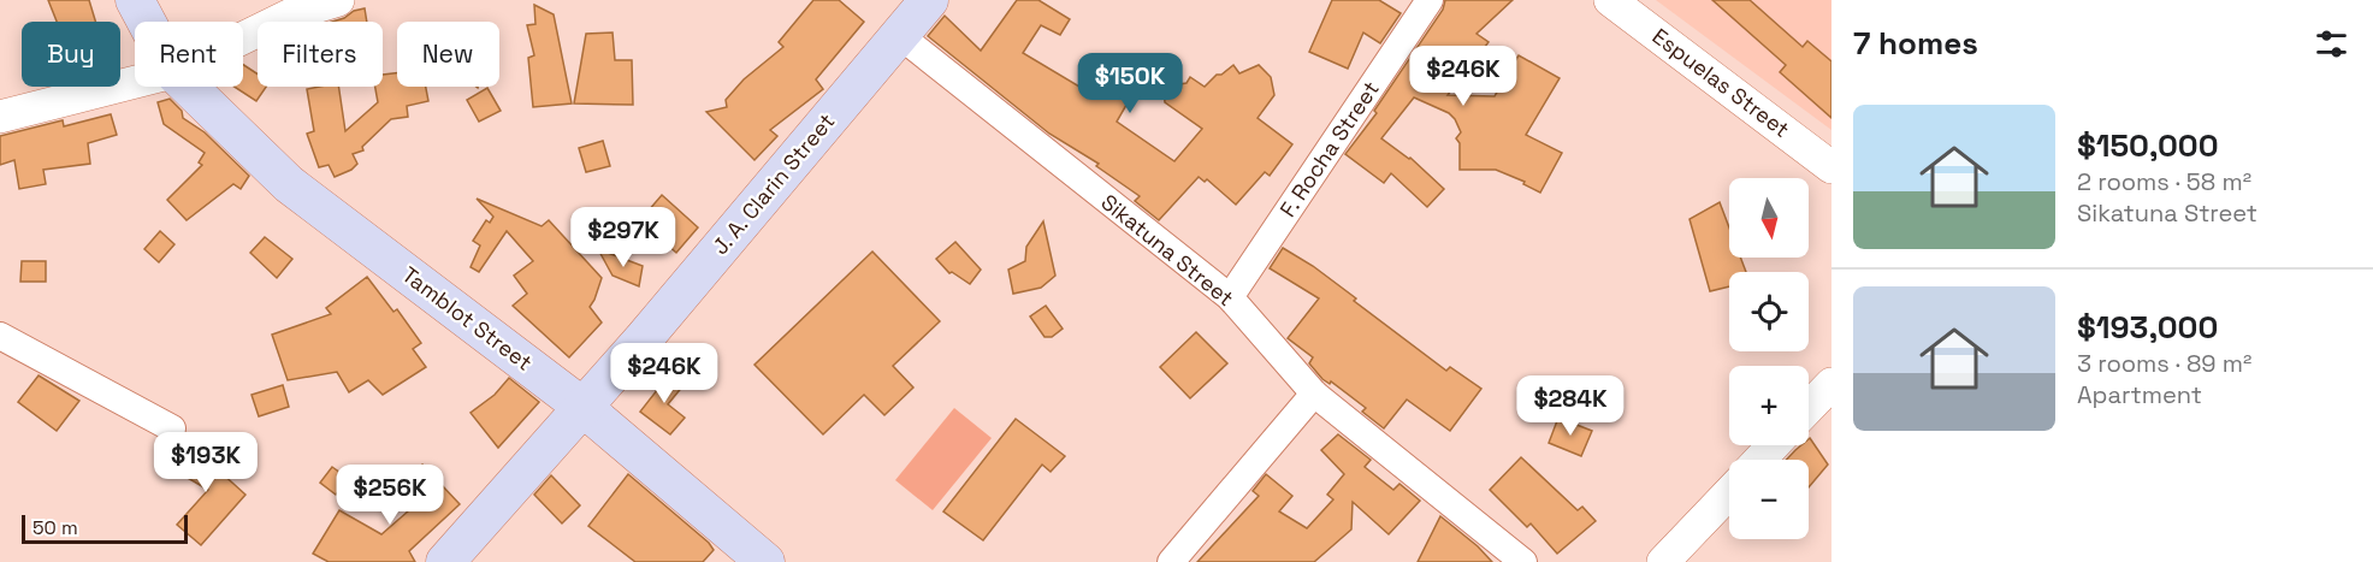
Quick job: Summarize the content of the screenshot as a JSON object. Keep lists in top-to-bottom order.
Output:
{
  "streets": {
    "main road": ["J. A. Clarin Street", "Tamblot Street"],
    "street": ["Espuelas Street", "F. Rocha Street", "Sikatuna Street"]
  },
  "crossings": [
    ["F. Rocha Street", "Sikatuna Street"],
    ["J. A. Clarin Street", "Sikatuna Street"],
    ["J. A. Clarin Street", "Tamblot Street"]
  ],
  "scale_bar": "50 m",
  "north": "bottom",
  "page": {
    "heading": "7 homes",
    "chip": [
      "Buy",
      "Rent",
      "Filters",
      "New"
    ],
    "price": [
      "$246K",
      "$150K",
      "$297K",
      "$246K",
      "$284K",
      "$193K",
      "$256K"
    ],
    "list": [
      {
        "name": "$150,000",
        "note": "2 rooms · 58 m² · Sikatuna Street"
      },
      {
        "name": "$193,000",
        "note": "3 rooms · 89 m² · Apartment"
      }
    ],
    "map_buttons": ["+", "−"],
    "scale": "50 m"
  }
}
